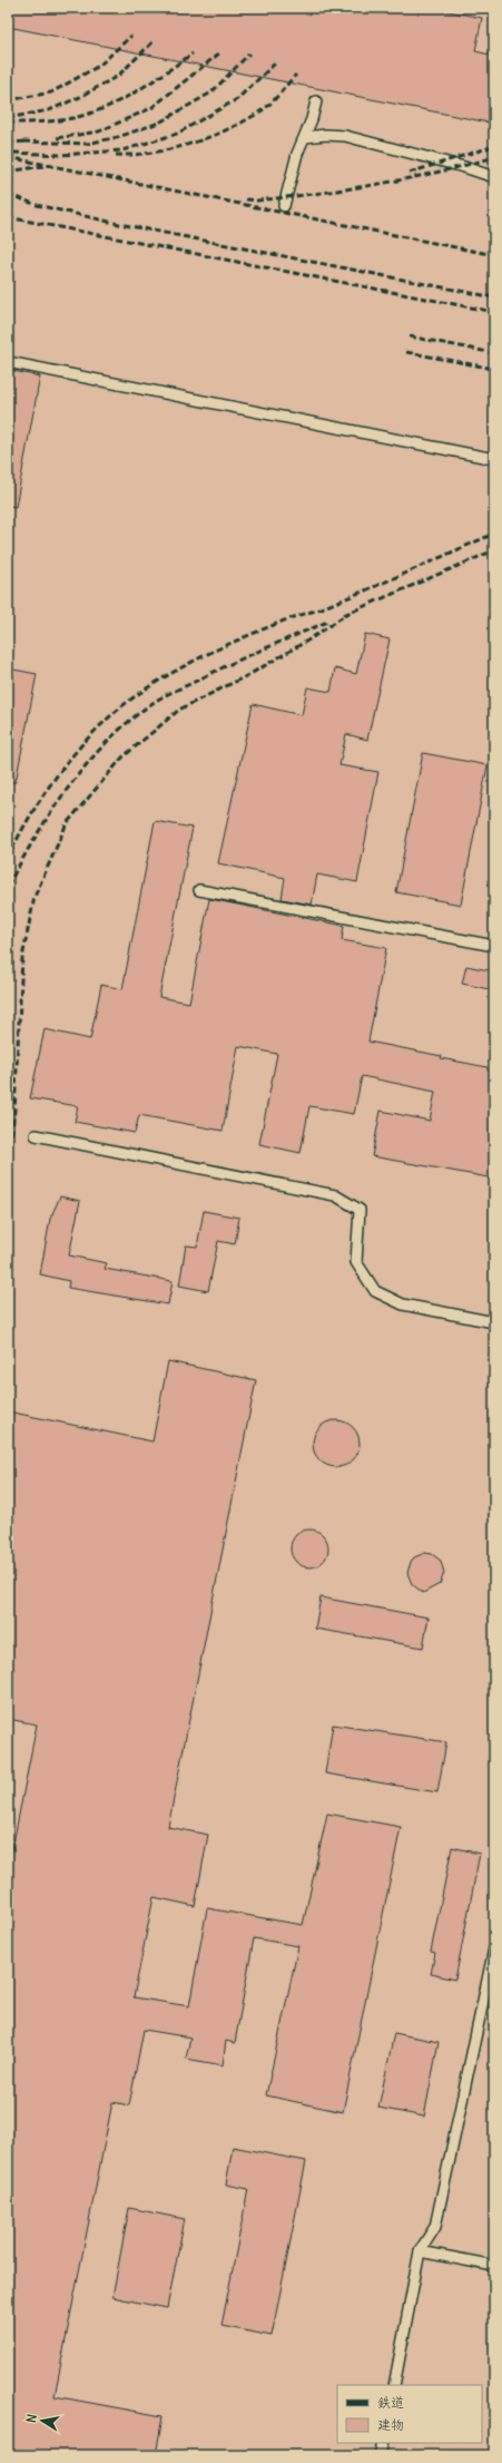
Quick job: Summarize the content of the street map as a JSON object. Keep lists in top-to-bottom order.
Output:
{
  "legend": ["鉄道", "建物"],
  "north": "left"
}
